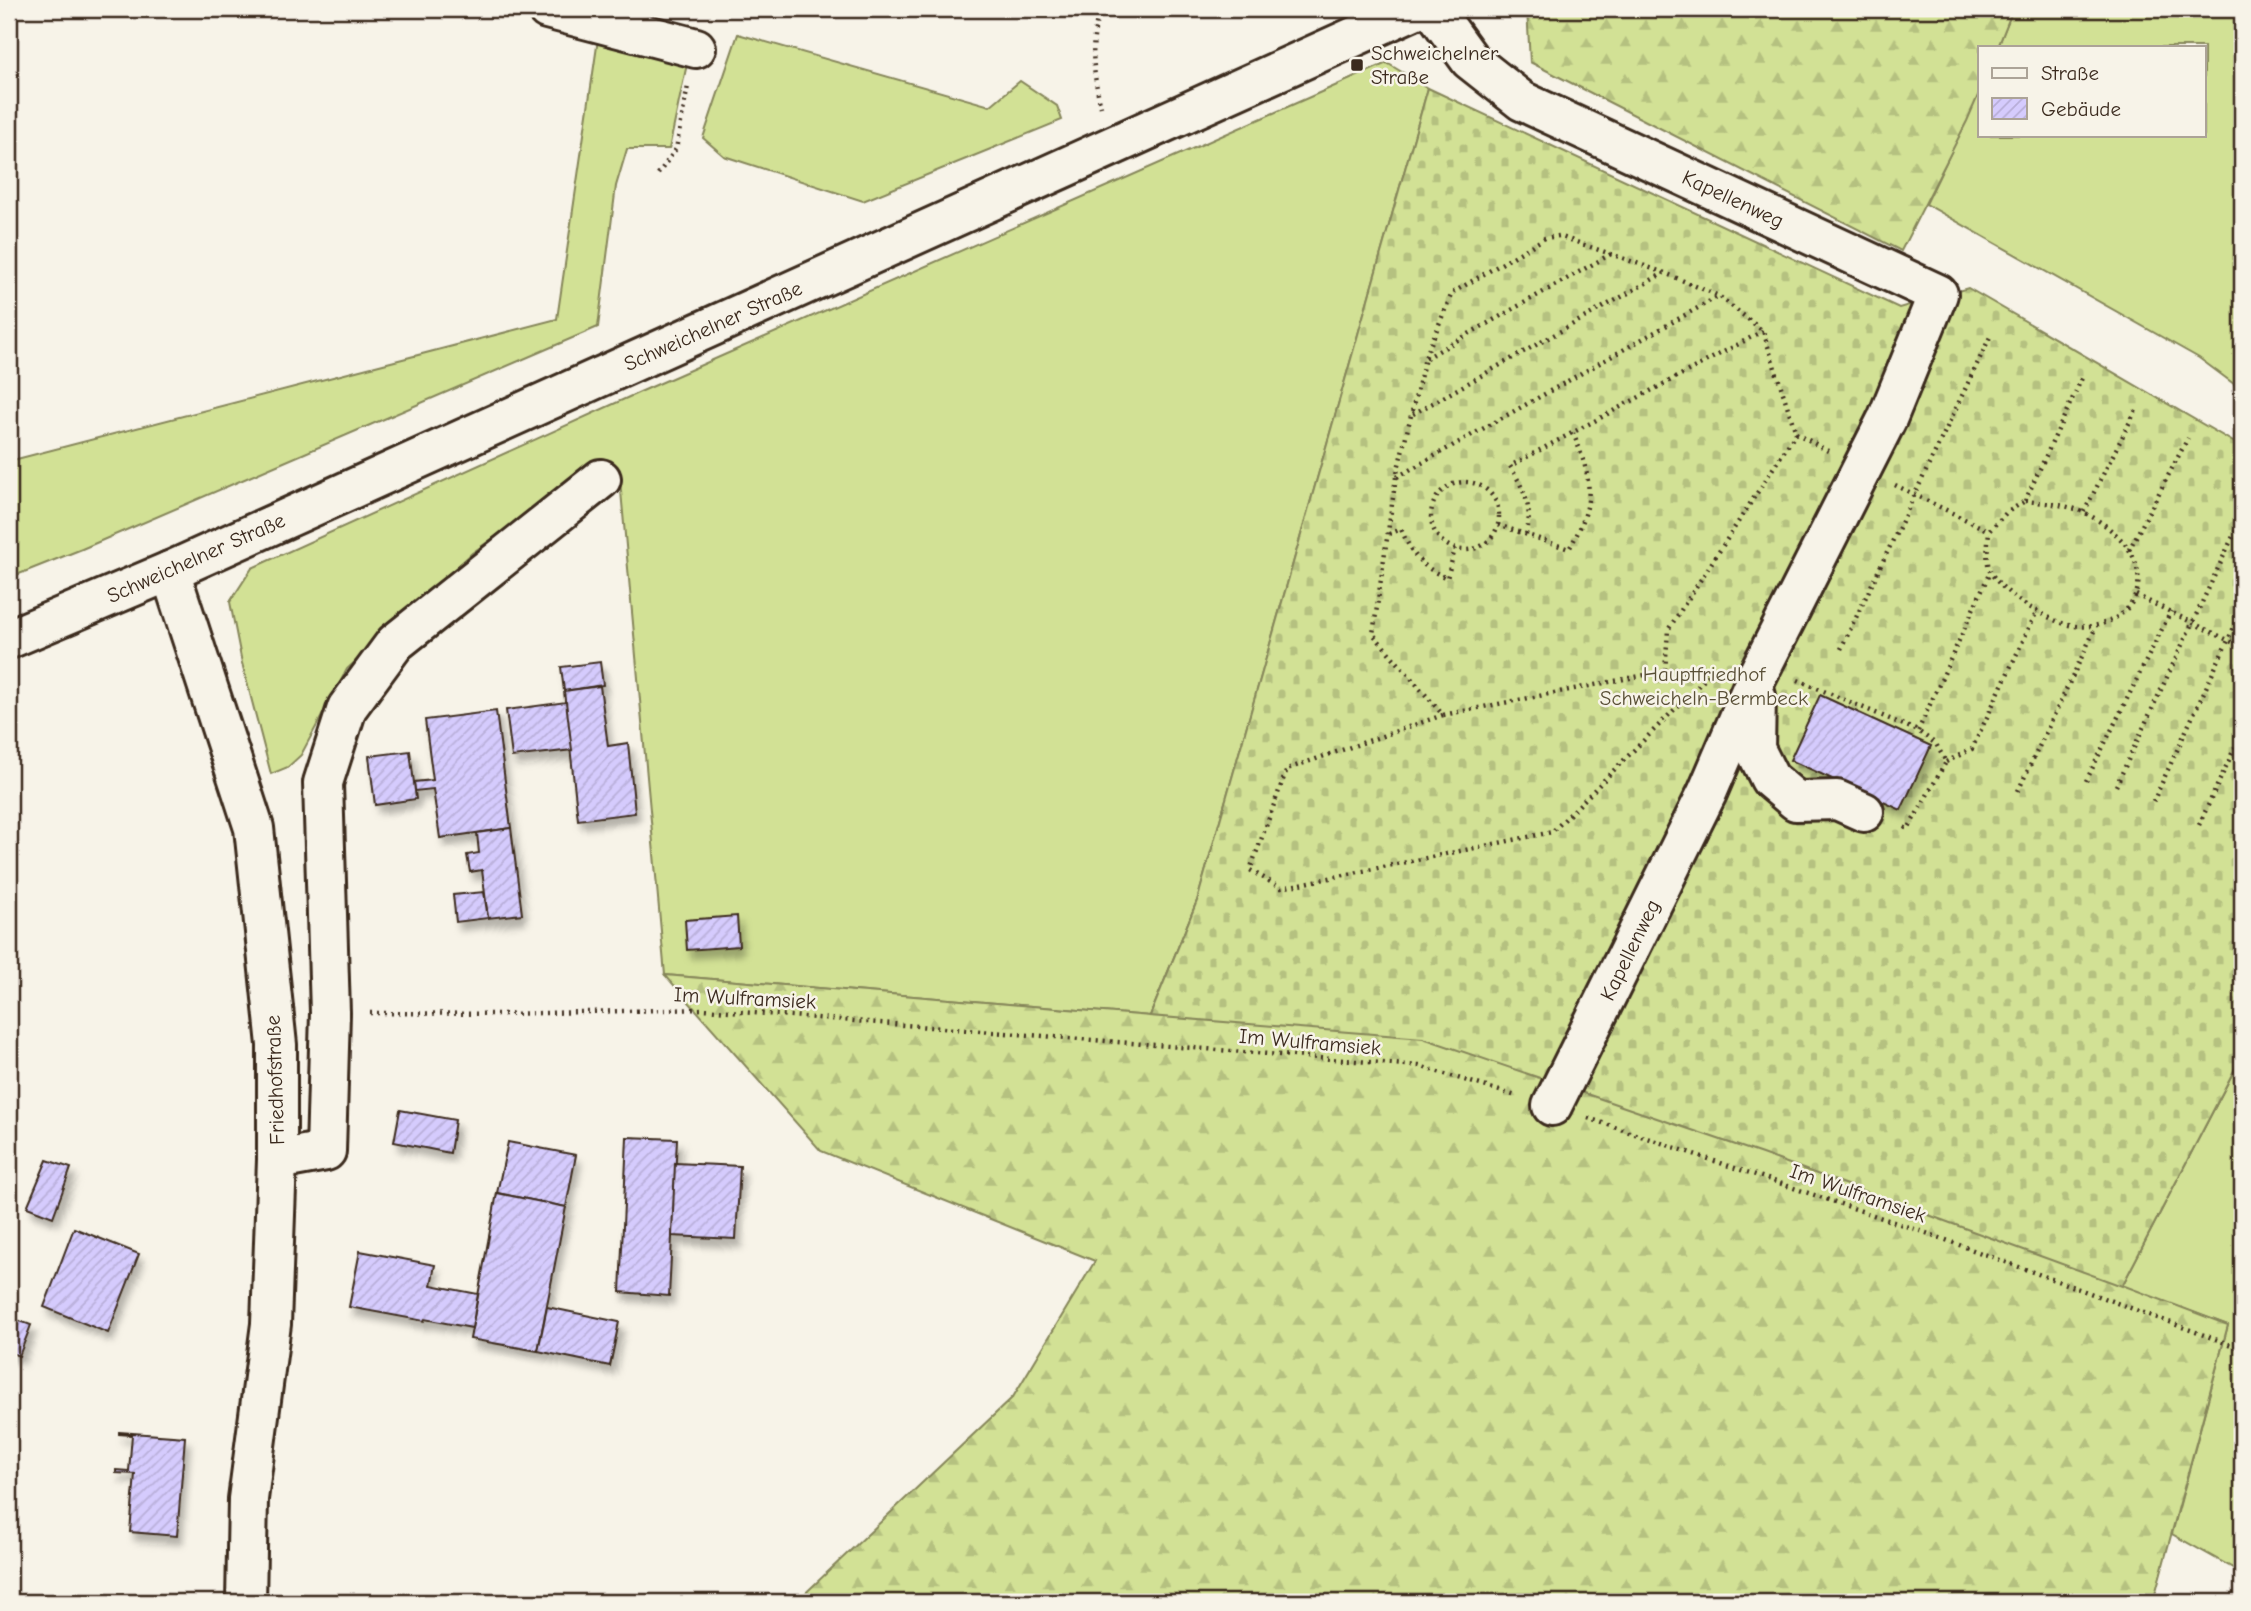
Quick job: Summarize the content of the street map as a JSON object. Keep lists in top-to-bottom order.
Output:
{
  "streets": {
    "street": ["Kapellenweg", "Schweichelner Straße", "Friedhofstraße"],
    "path": ["Im Wulframsiek"]
  },
  "crossings": [
    ["Kapellenweg", "Im Wulframsiek"],
    ["Schweichelner Straße", "Friedhofstraße"]
  ],
  "parks": ["Hauptfriedhof Schweicheln-Bermbeck"],
  "places": {
    "transit": ["Schweichelner Straße"]
  },
  "legend": ["Straße", "Gebäude"]
}
